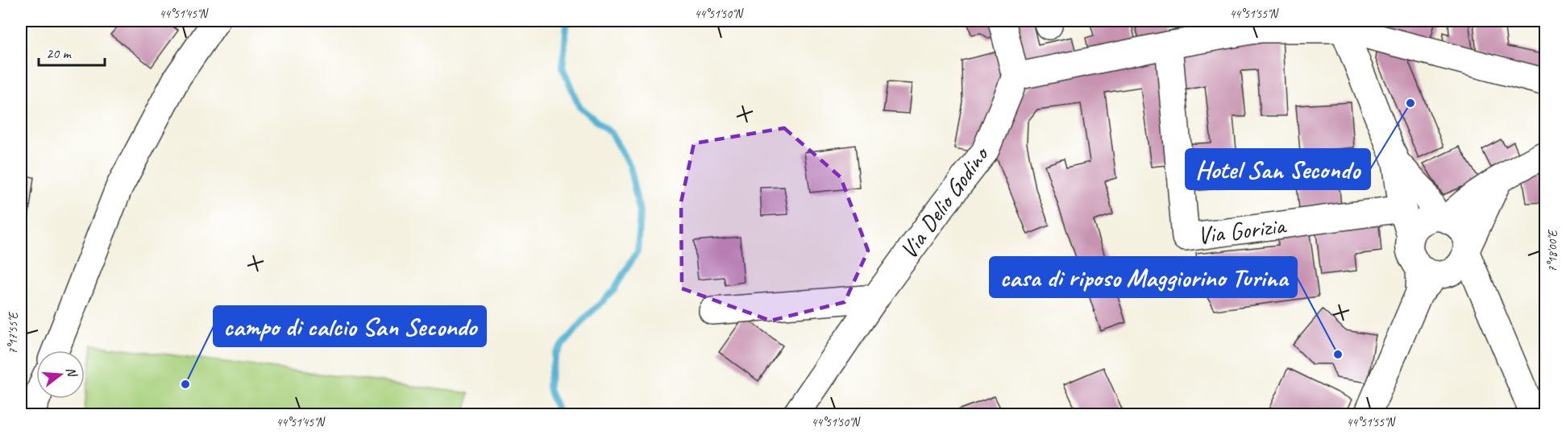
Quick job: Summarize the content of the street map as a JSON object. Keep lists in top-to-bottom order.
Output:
{
  "streets": {
    "street": ["Via Delio Godino", "Via Gorizia"]
  },
  "places": ["Hotel San Secondo", "casa di riposo Maggiorino Turina", "campo di calcio San Secondo"],
  "scale_bar": "20 m",
  "north": "right",
  "coordinates": [
    "44°51'45\"N",
    "44°51'50\"N",
    "44°51'55\"N",
    "7°18'00\"E",
    "7°17'55\"E"
  ]
}
